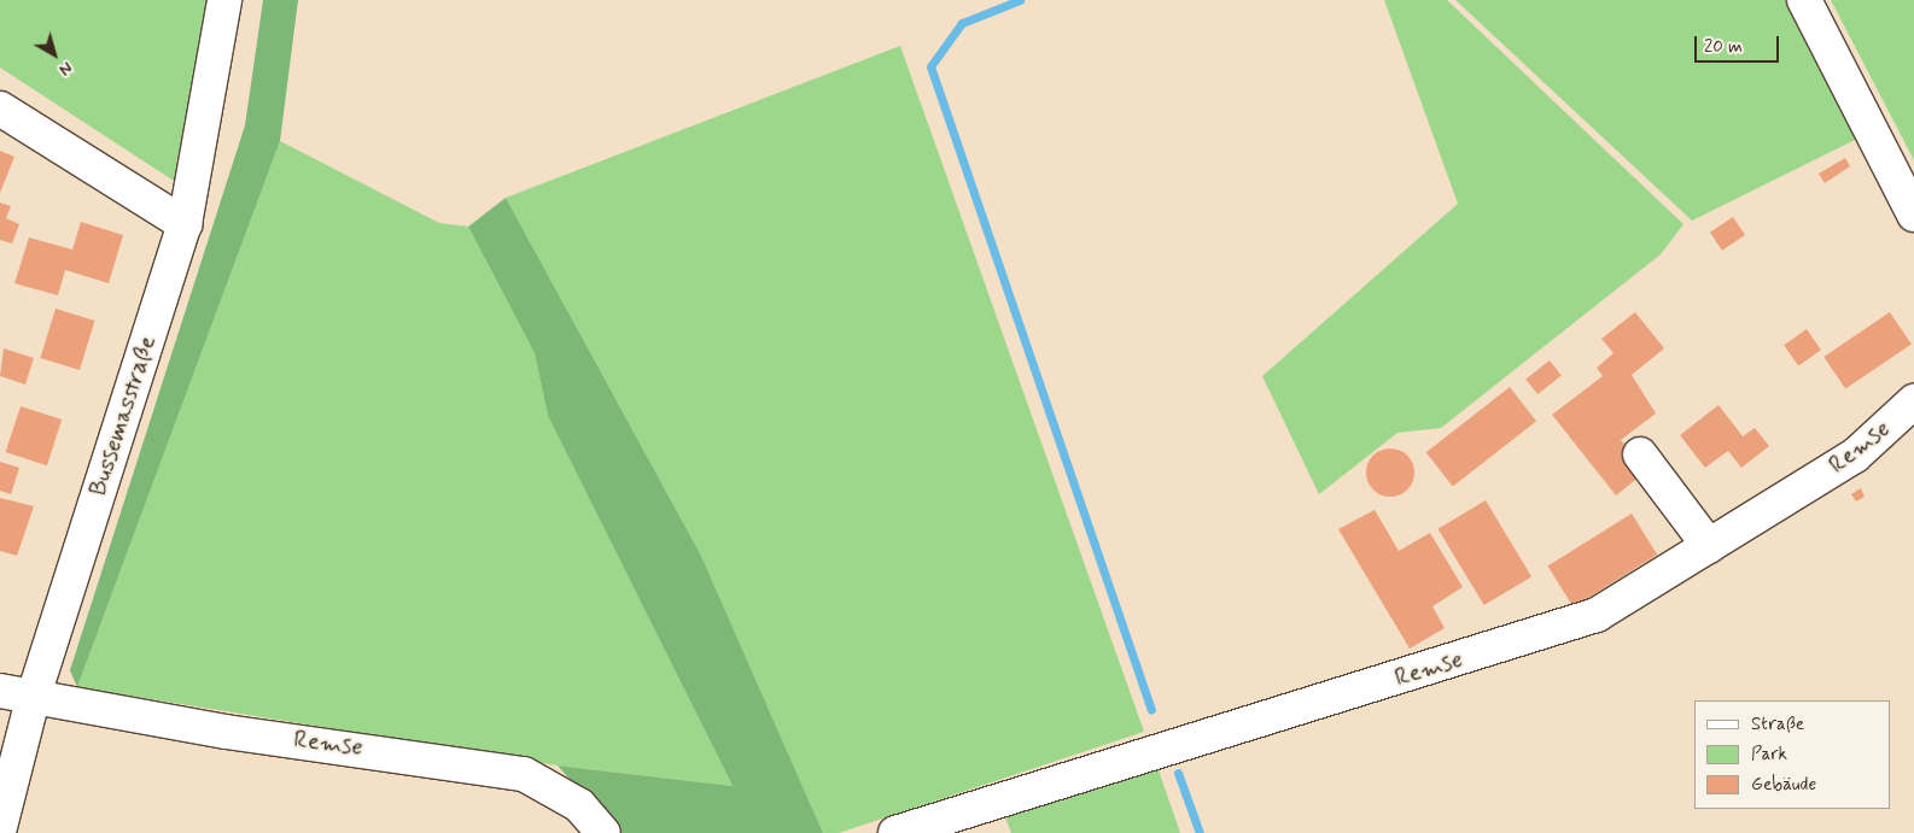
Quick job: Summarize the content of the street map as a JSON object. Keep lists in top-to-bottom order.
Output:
{
  "streets": {
    "street": ["Bussemasstraße", "Remse"]
  },
  "crossings": [
    ["Bussemasstraße", "Remse"]
  ],
  "legend": ["Straße", "Park", "Gebäude"],
  "scale_bar": "20 m",
  "north": "bottom right"
}
